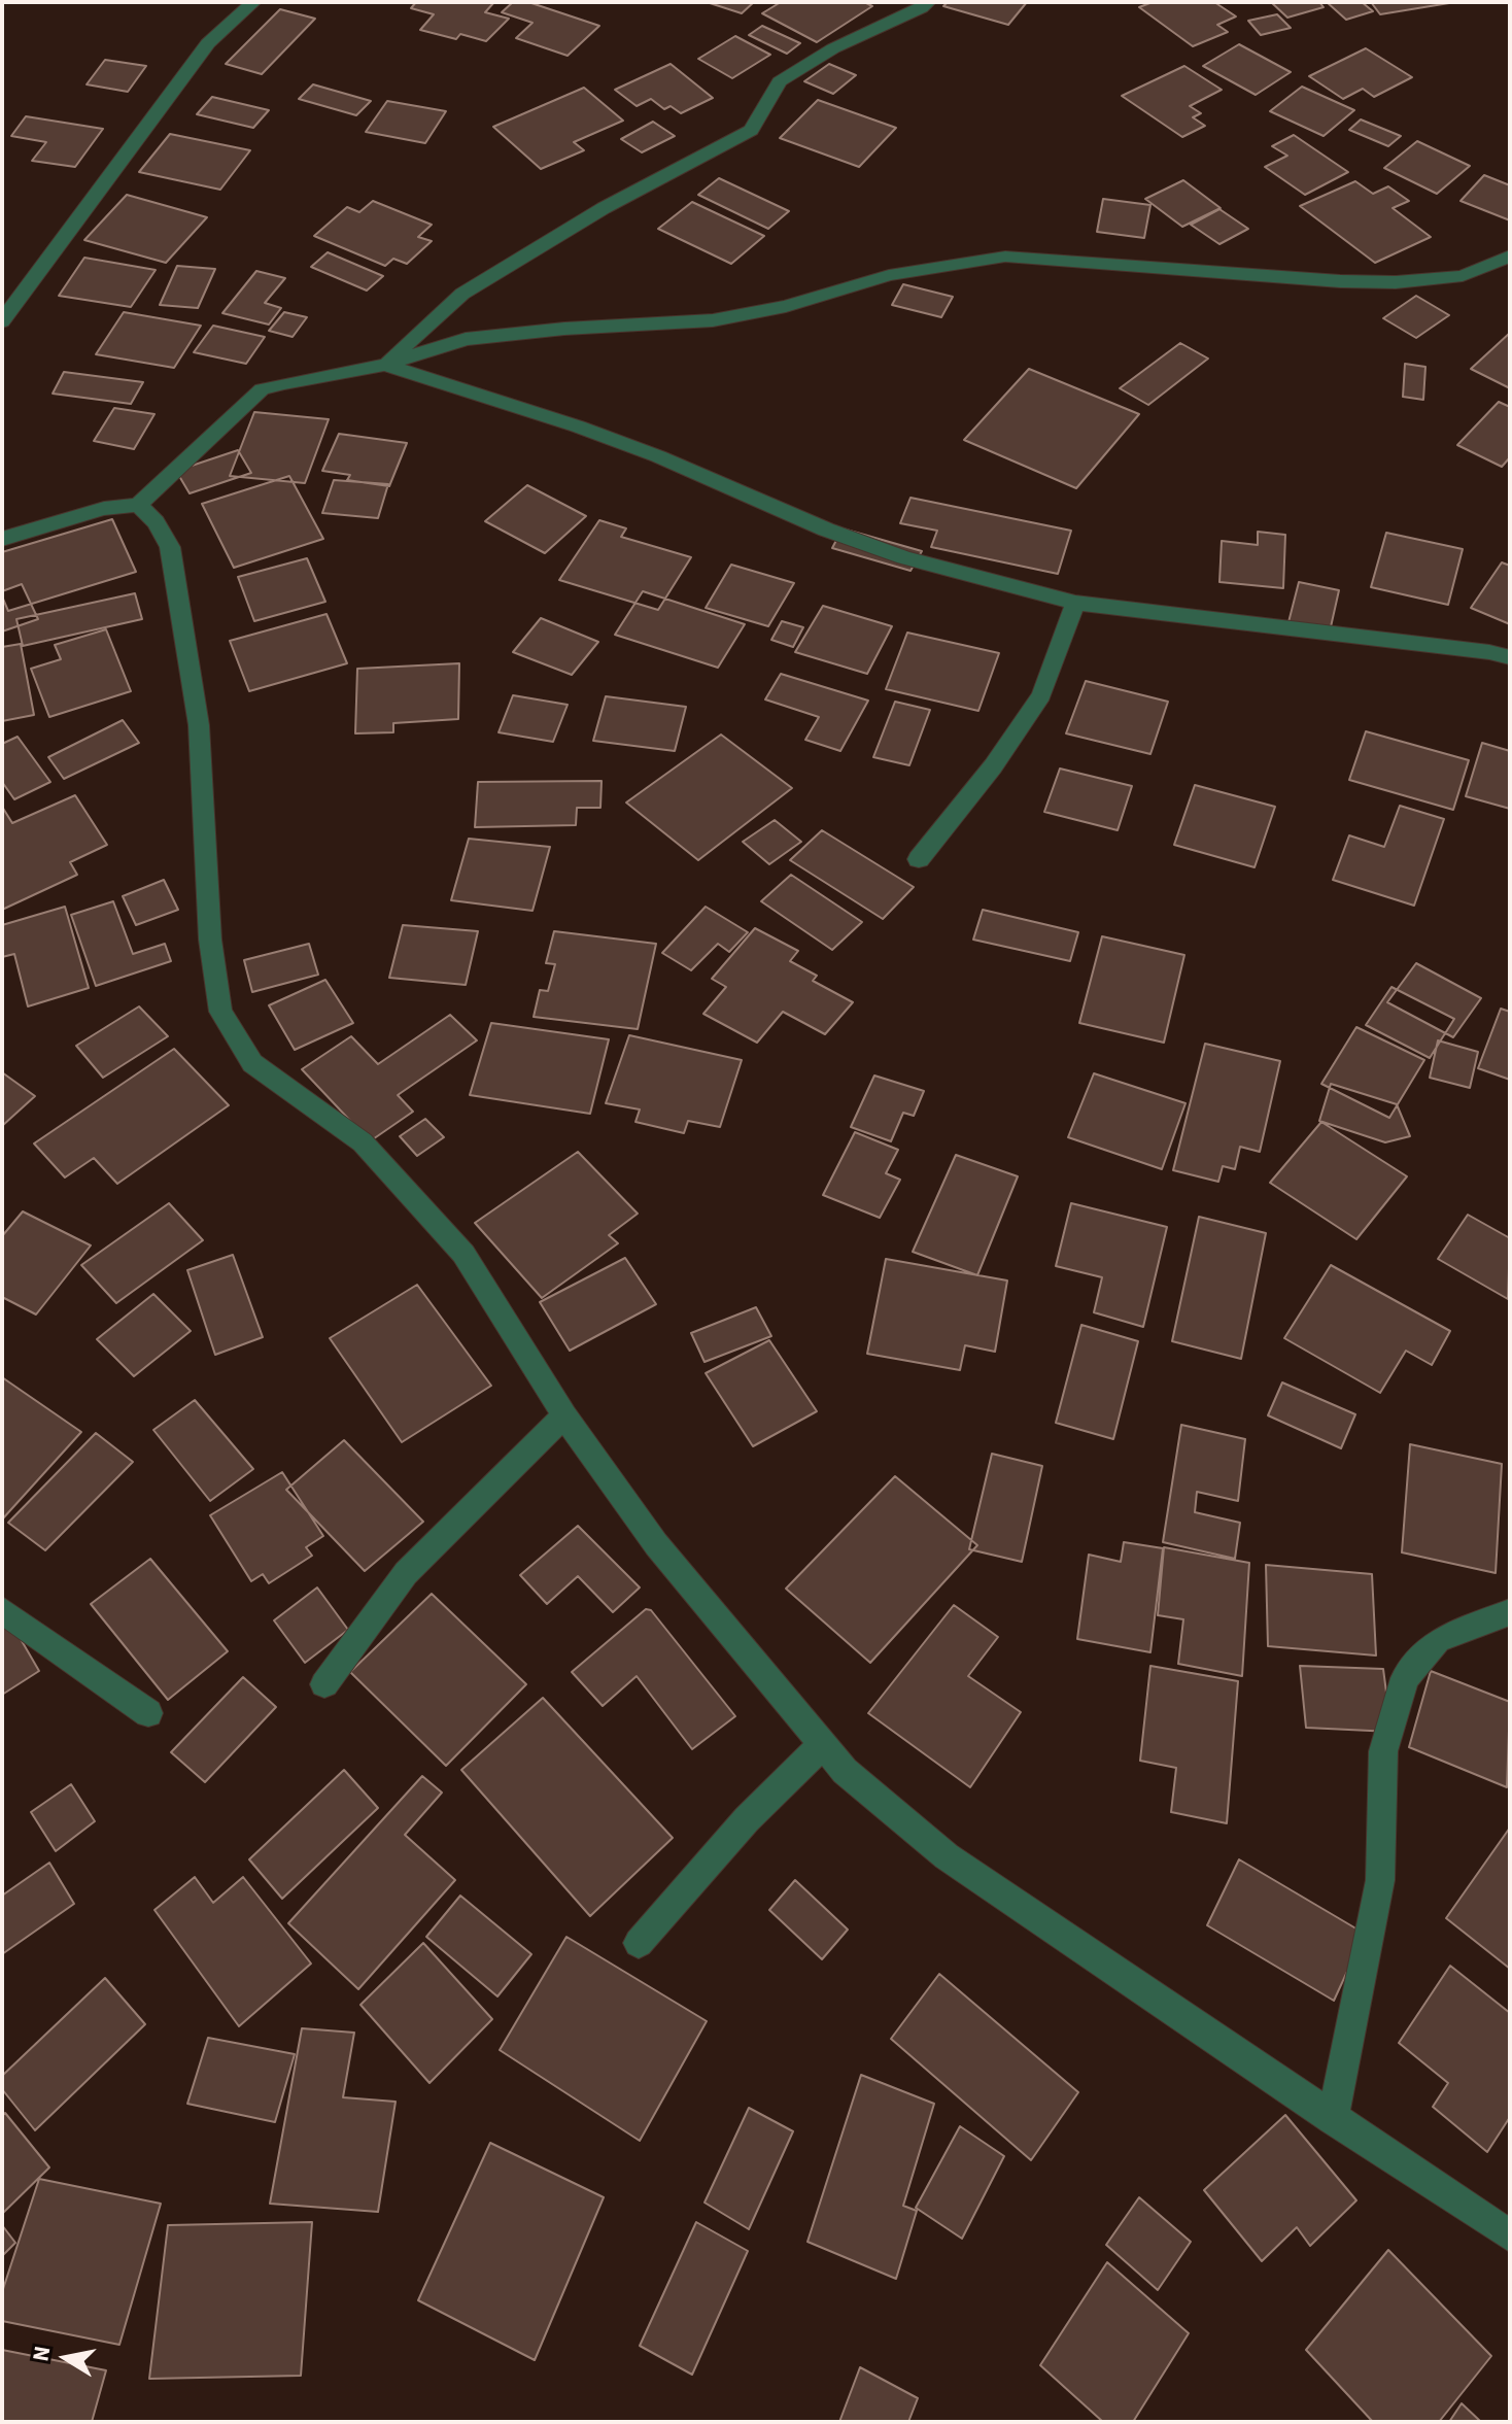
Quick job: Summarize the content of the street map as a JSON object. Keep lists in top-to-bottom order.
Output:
{
  "north": "left"
}
